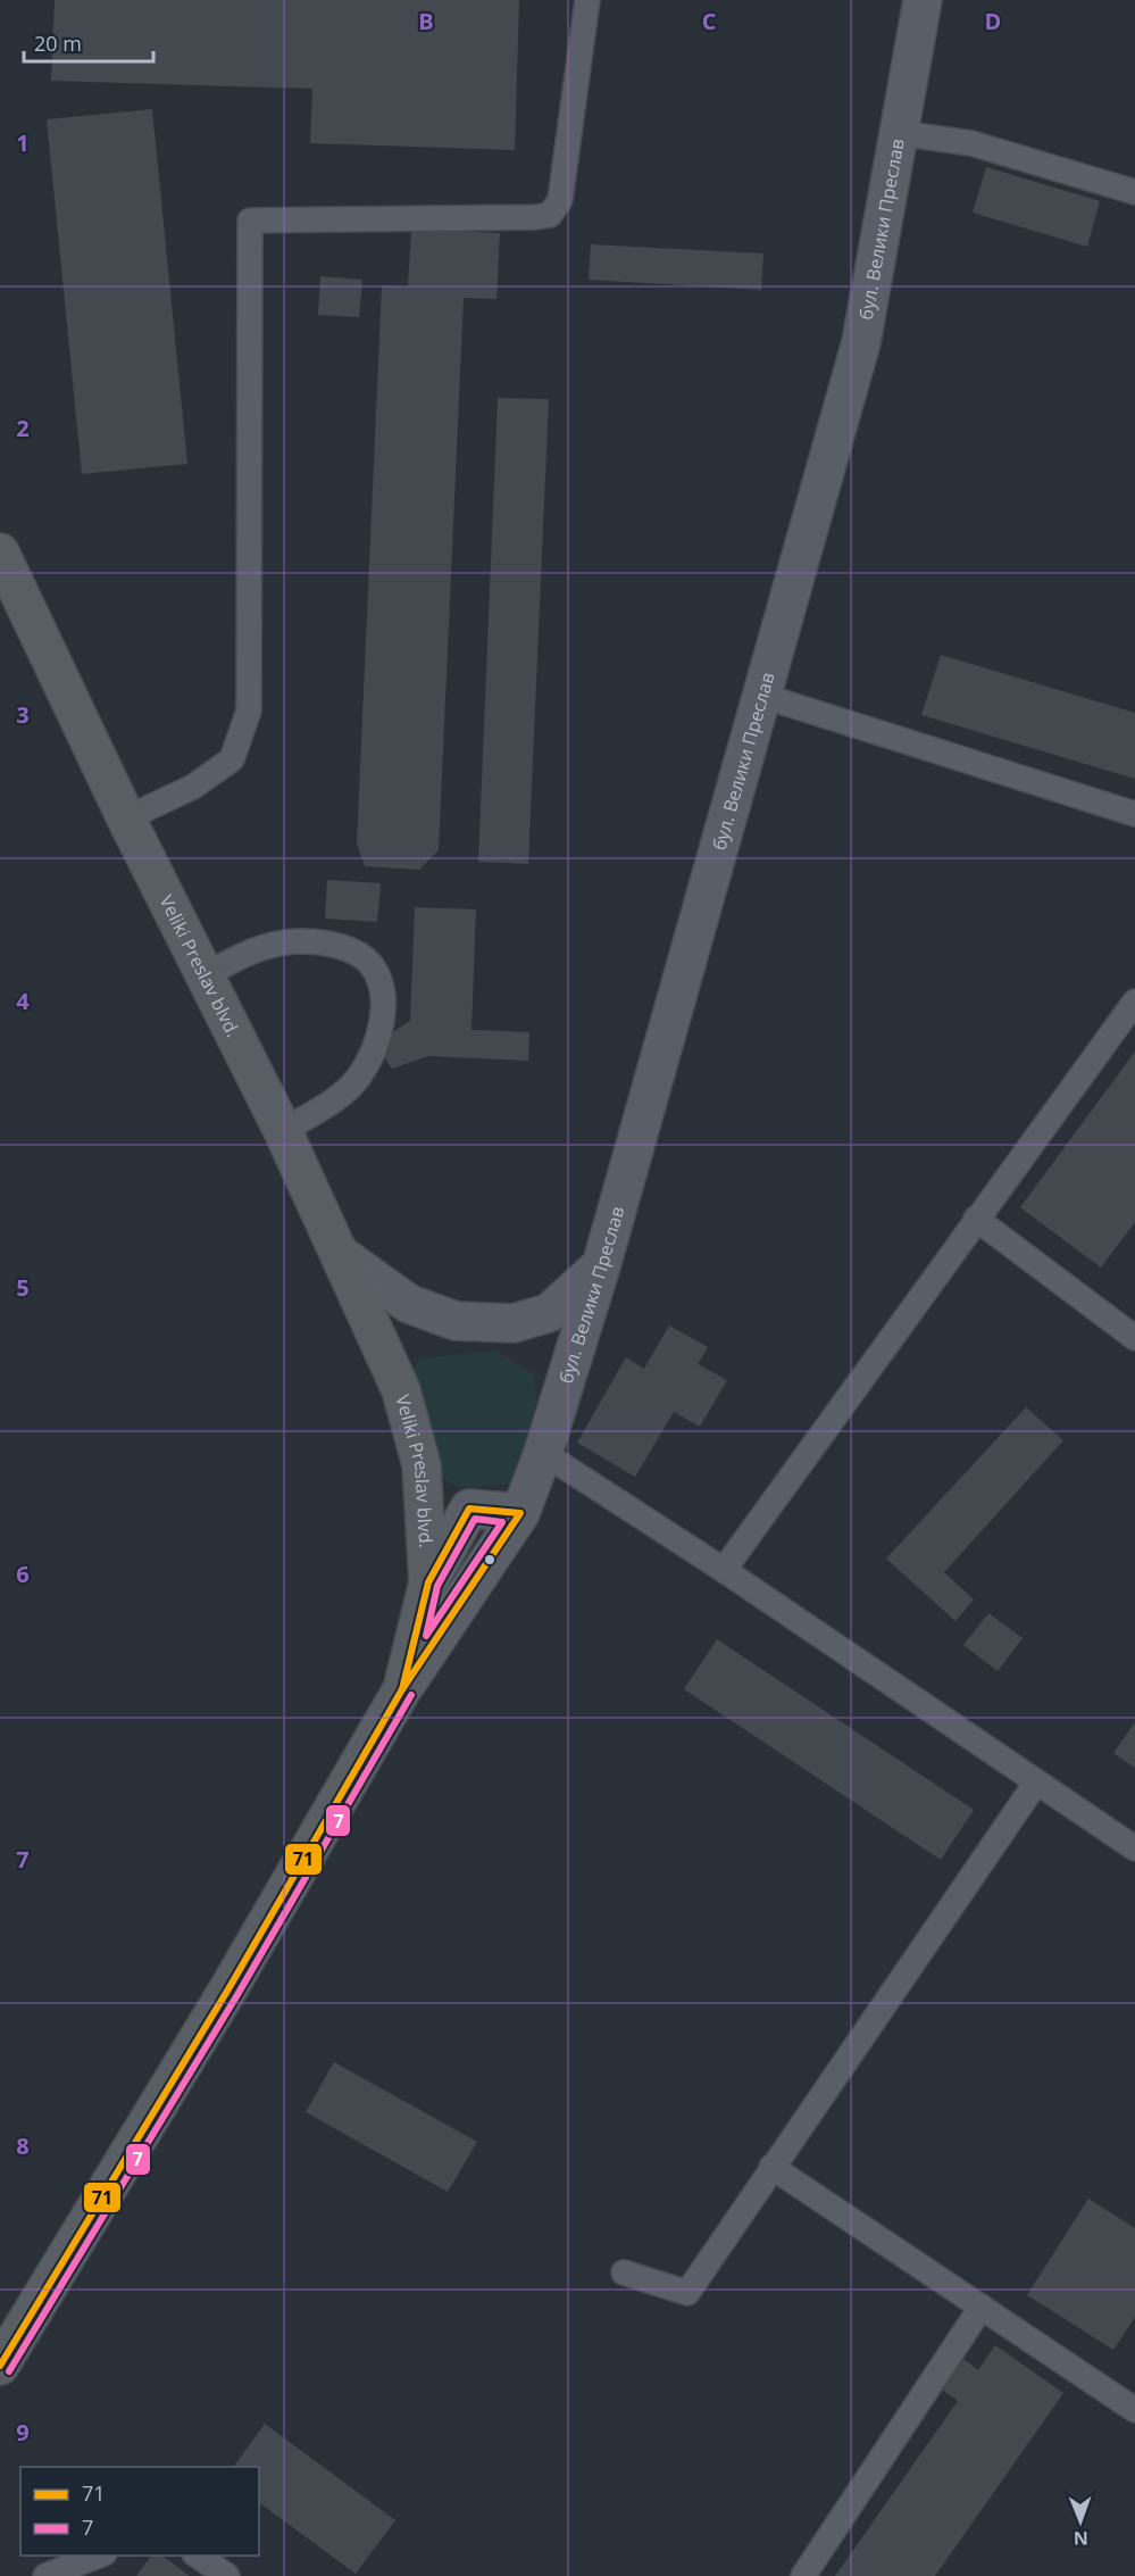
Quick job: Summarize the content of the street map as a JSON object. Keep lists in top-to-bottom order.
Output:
{
  "streets": {
    "main road": ["Veliki Preslav blvd."],
    "street": ["бул. Велики Преслав"]
  },
  "crossings": [
    ["бул. Велики Преслав", "Veliki Preslav blvd."]
  ],
  "lines": ["transit line 71", "transit line 7"],
  "legend": ["71", "7"],
  "scale_bar": "20 m",
  "north": "bottom",
  "grid": {
    "columns": ["B", "C", "D"],
    "rows": [
      "1",
      "2",
      "3",
      "4",
      "5",
      "6",
      "7",
      "8",
      "9"
    ]
  }
}
